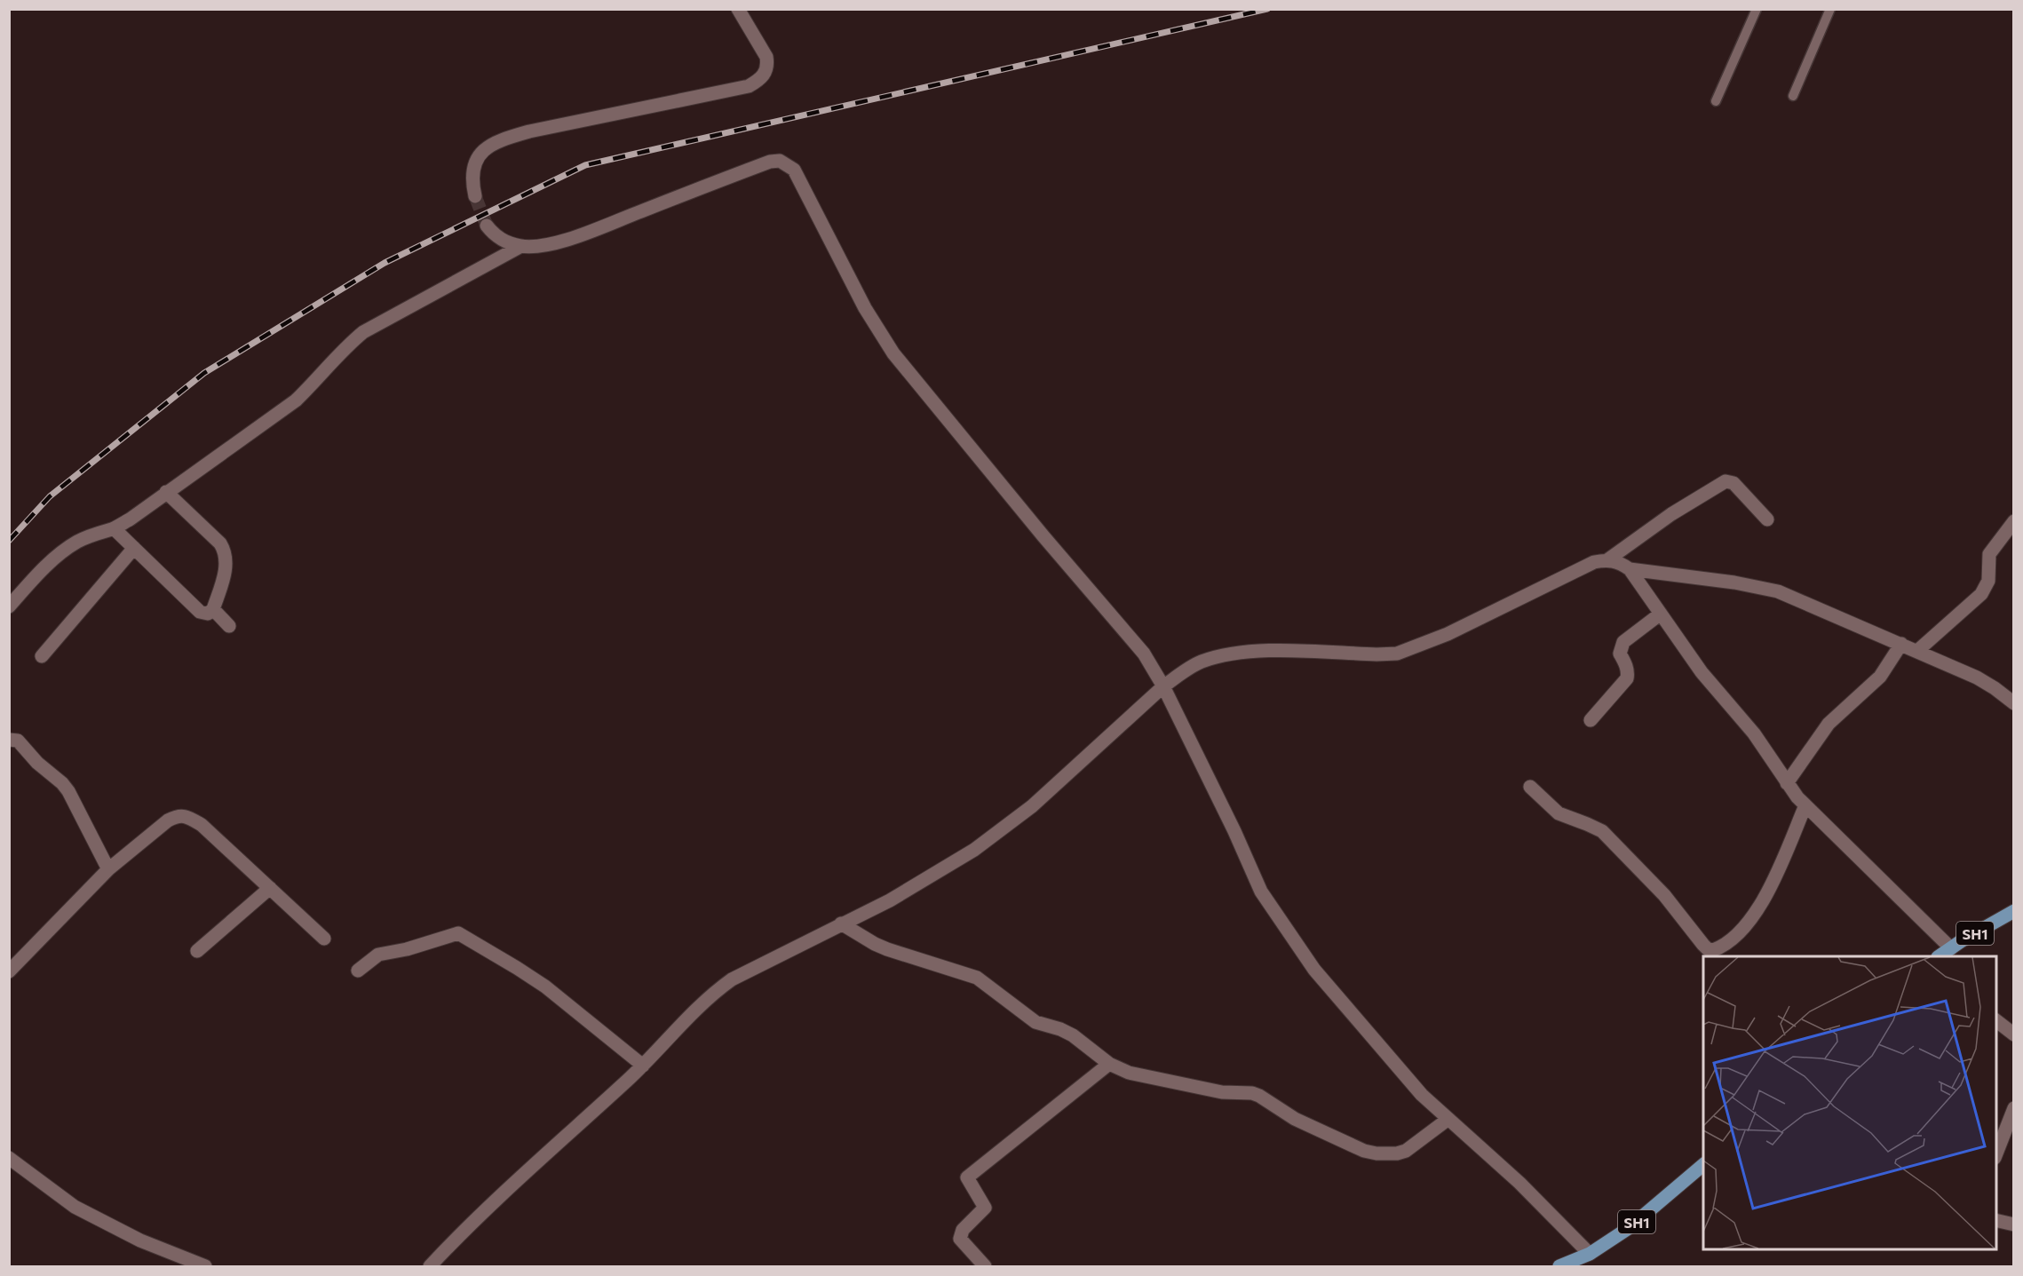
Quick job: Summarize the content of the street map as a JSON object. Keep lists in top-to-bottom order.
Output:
{
  "streets": {
    "main road": ["SH1"]
  }
}
